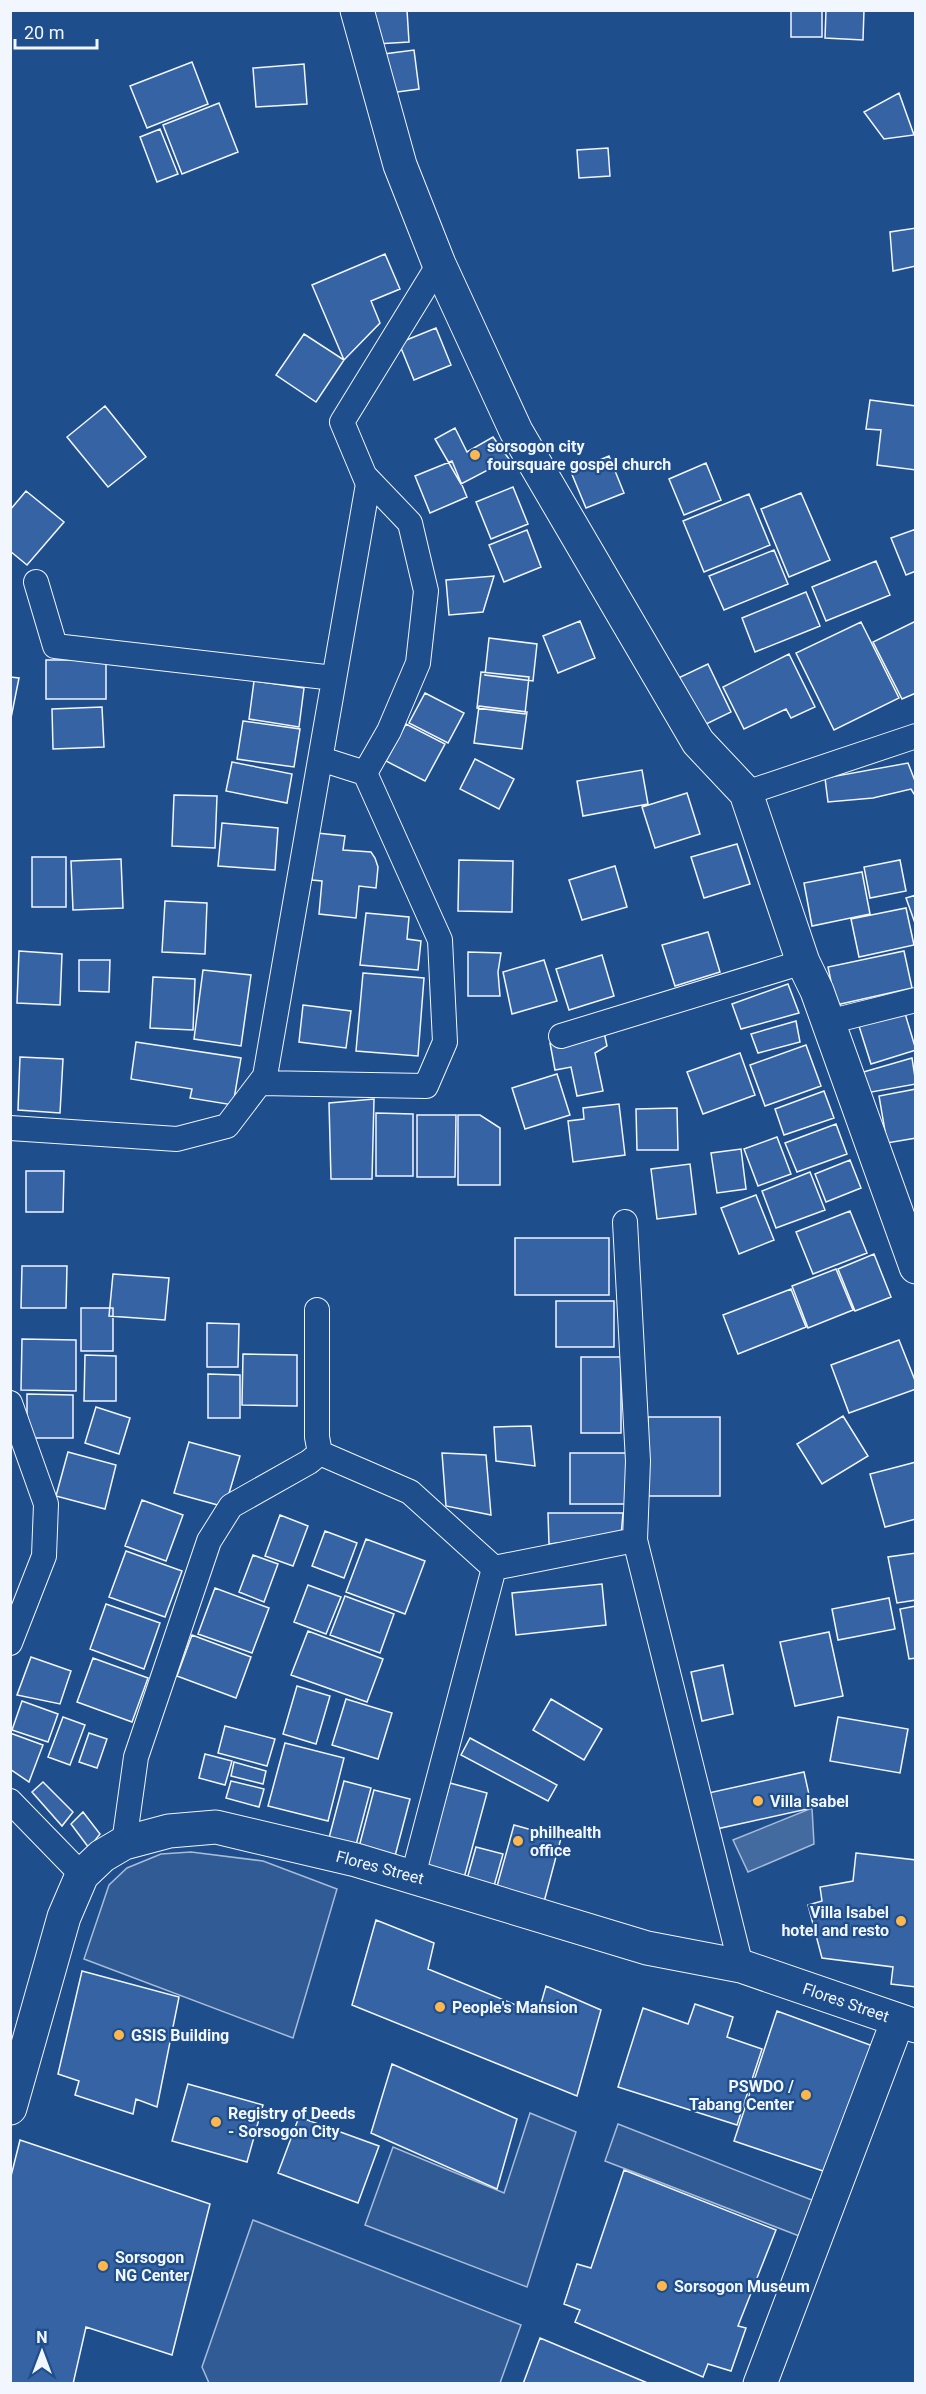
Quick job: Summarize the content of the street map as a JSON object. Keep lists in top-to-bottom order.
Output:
{
  "streets": {
    "street": ["Flores Street"]
  },
  "places": [
    "sorsogon city foursquare gospel church",
    "Villa Isabel",
    "philhealth office",
    "Villa Isabel hotel and resto",
    "People's Mansion",
    "GSIS Building",
    "PSWDO / Tabang Center",
    "Registry of Deeds - Sorsogon City",
    "Sorsogon NG Center",
    "Sorsogon Museum"
  ],
  "scale_bar": "20 m",
  "north": "top"
}
